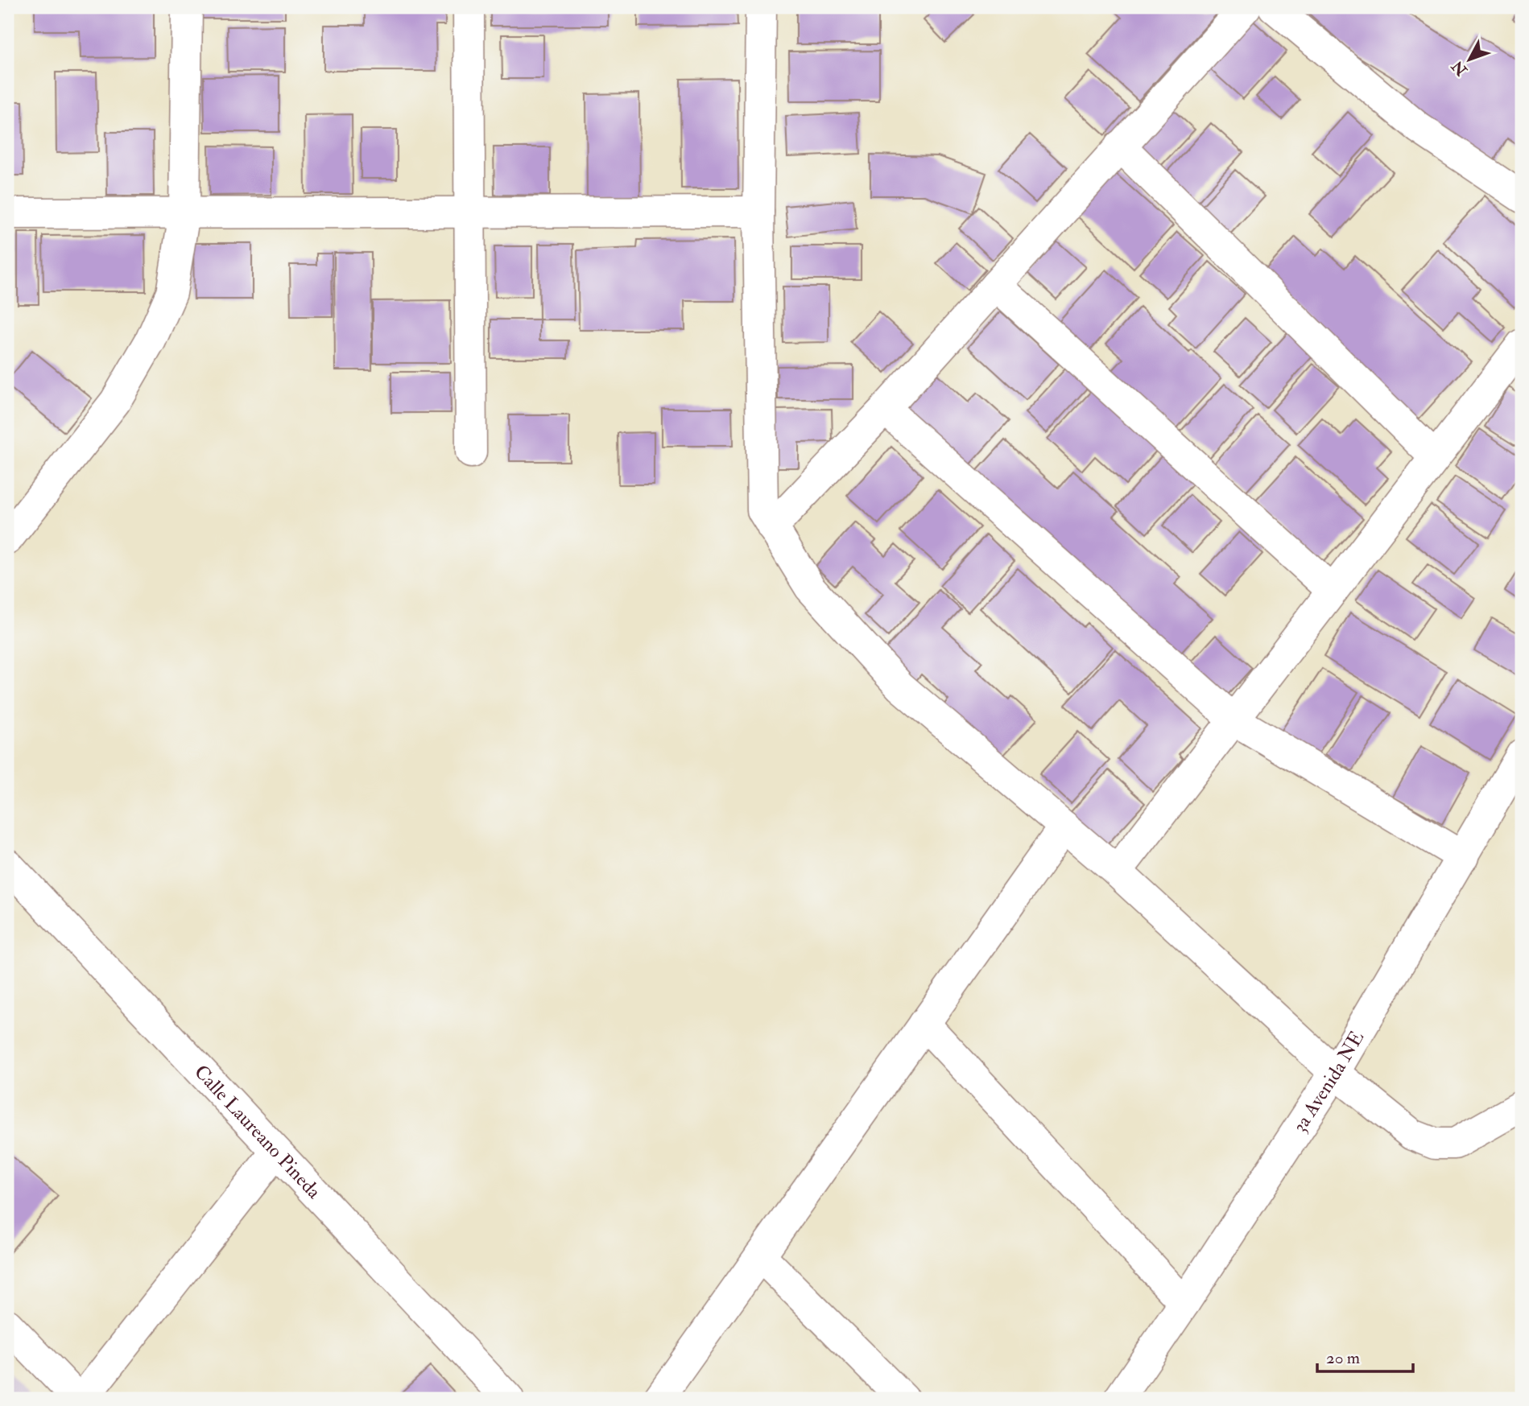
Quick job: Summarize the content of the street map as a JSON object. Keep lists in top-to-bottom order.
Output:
{
  "streets": {
    "street": ["3a Avenida NE", "Calle Laureano Pineda"]
  },
  "scale_bar": "20 m",
  "north": "bottom left"
}
